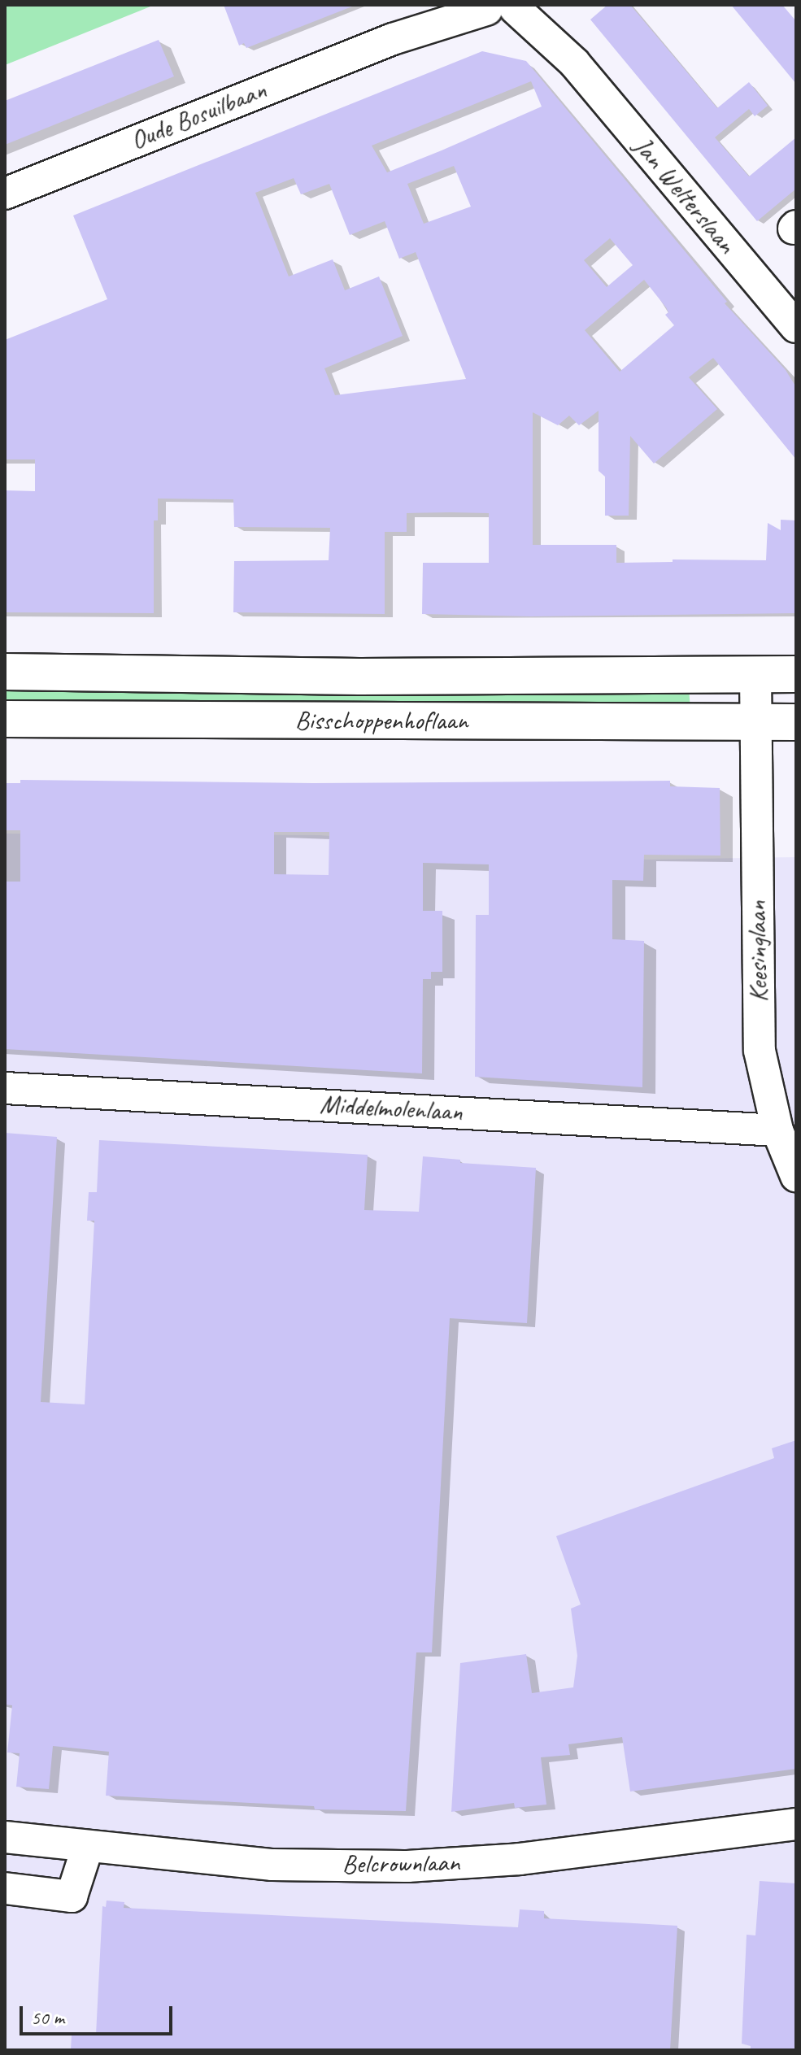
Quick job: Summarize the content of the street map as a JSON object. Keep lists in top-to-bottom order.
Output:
{
  "streets": {
    "main road": ["Bisschoppenhoflaan"],
    "street": [
      "Oude Bosuilbaan",
      "Jan Welterslaan",
      "Keesinglaan",
      "Middelmolenlaan",
      "Belcrownlaan"
    ]
  },
  "crossings": [
    ["Oude Bosuilbaan", "Jan Welterslaan"],
    ["Bisschoppenhoflaan", "Keesinglaan"],
    ["Keesinglaan", "Middelmolenlaan"]
  ],
  "scale_bar": "50 m"
}
